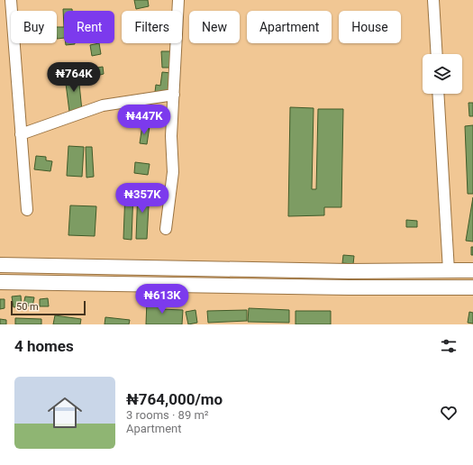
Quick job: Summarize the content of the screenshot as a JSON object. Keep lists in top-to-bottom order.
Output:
{
  "scale_bar": "50 m",
  "page": {
    "chip": [
      "Buy",
      "Rent",
      "Filters",
      "New",
      "Apartment",
      "House"
    ],
    "price": [
      "₦764K",
      "₦447K",
      "₦357K",
      "₦613K"
    ],
    "scale": "50 m",
    "heading": "4 homes",
    "list": [
      {
        "name": "₦764,000/mo",
        "note": "3 rooms · 89 m² · Apartment"
      }
    ]
  }
}
